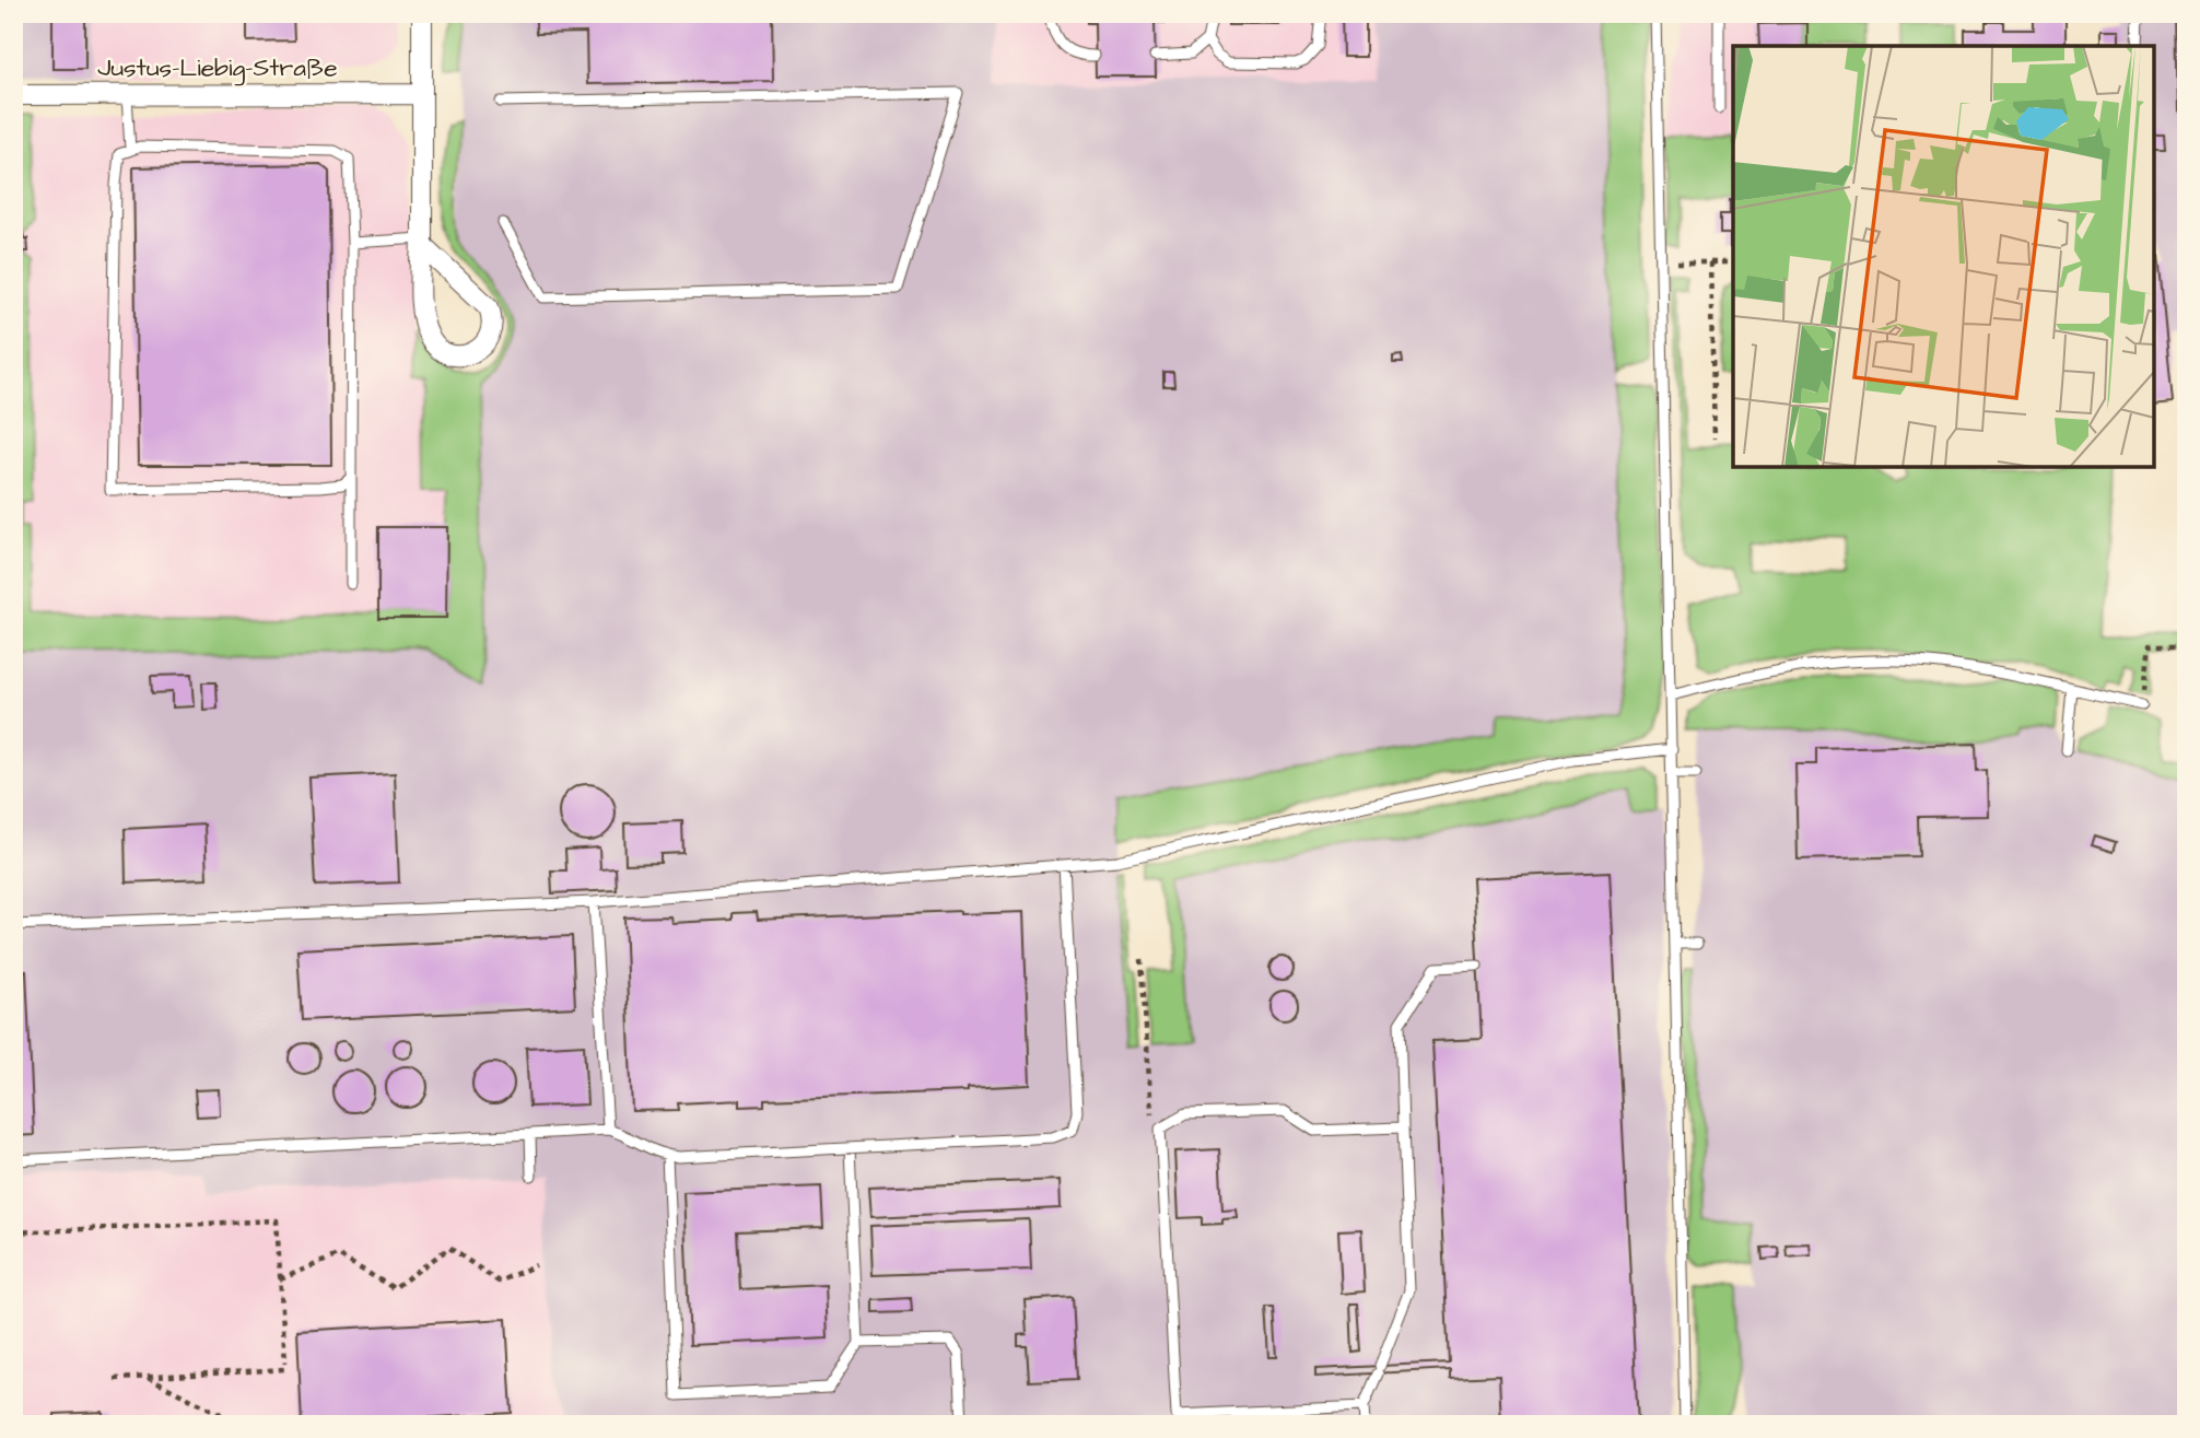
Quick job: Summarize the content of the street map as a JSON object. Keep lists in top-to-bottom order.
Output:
{
  "streets": {
    "street": ["Justus-Liebig-Straße"]
  }
}
